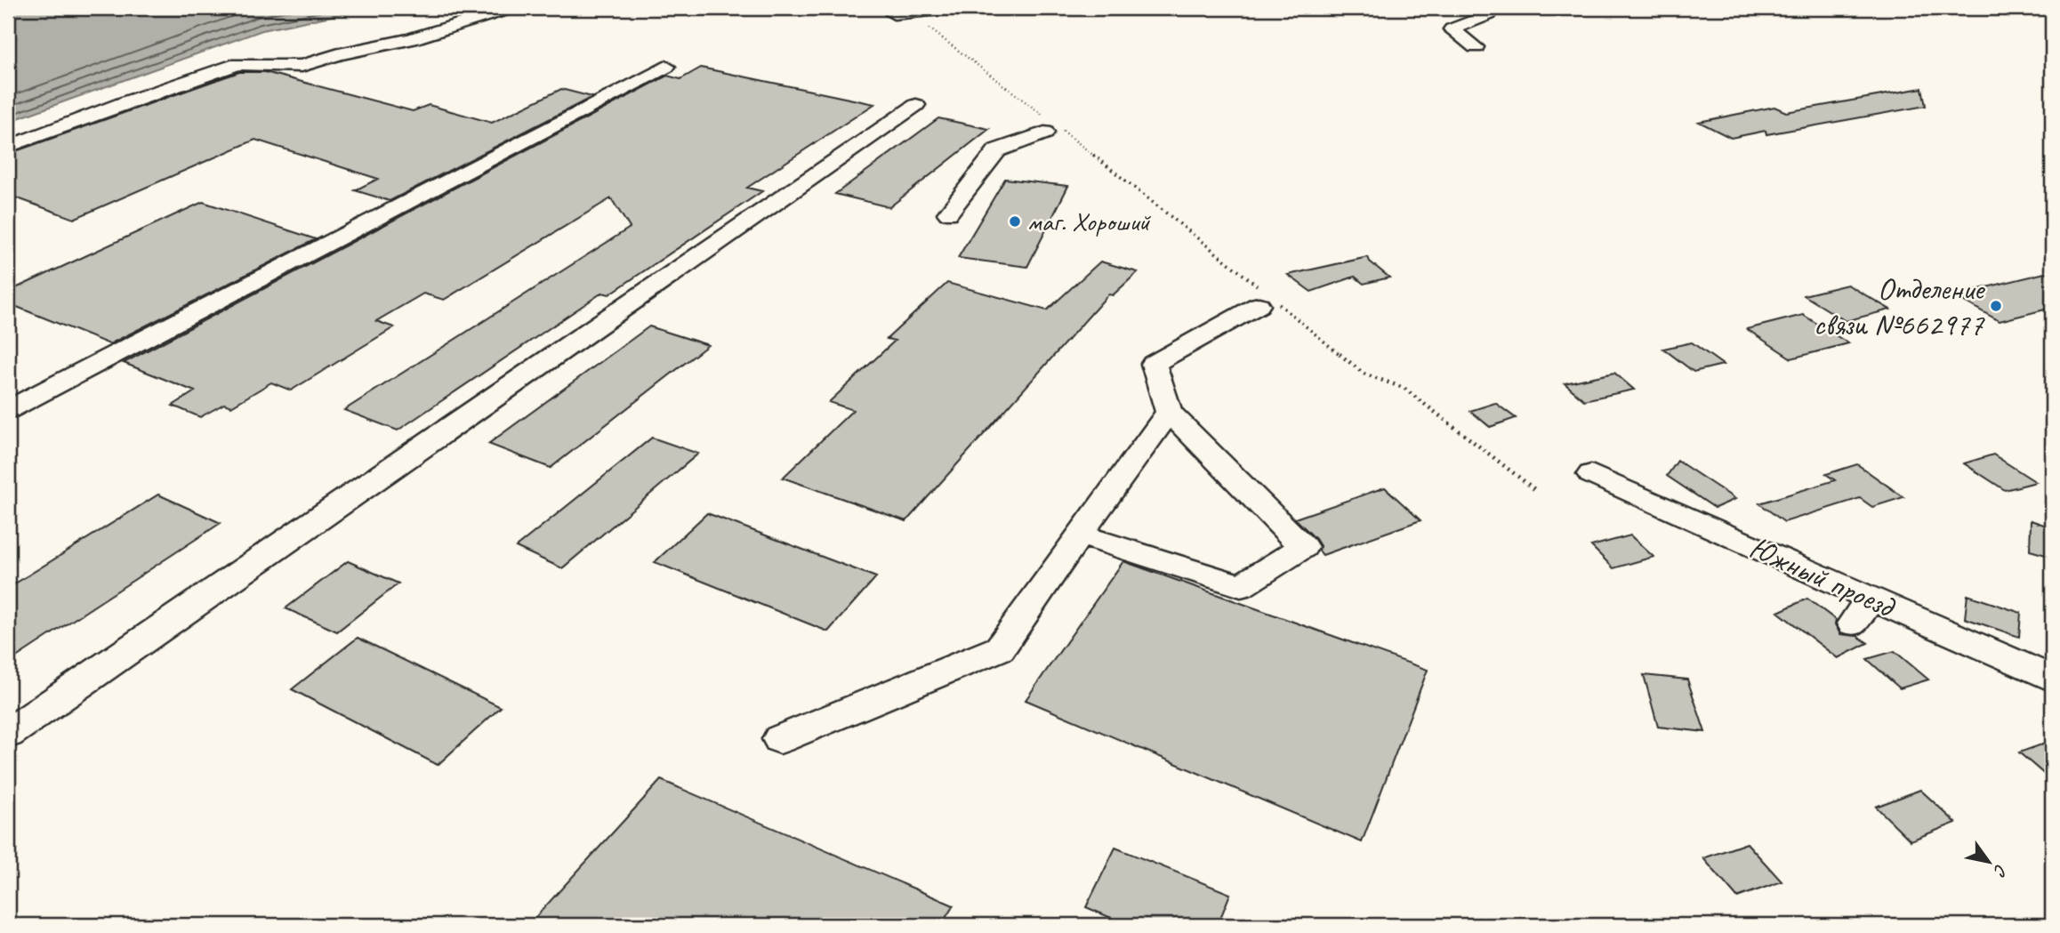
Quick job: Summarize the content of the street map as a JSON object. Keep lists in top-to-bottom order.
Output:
{
  "streets": {
    "street": ["Южный проезд"]
  },
  "places": ["маг. Хороший", "Отделение связи №662977"],
  "north": "bottom right"
}
